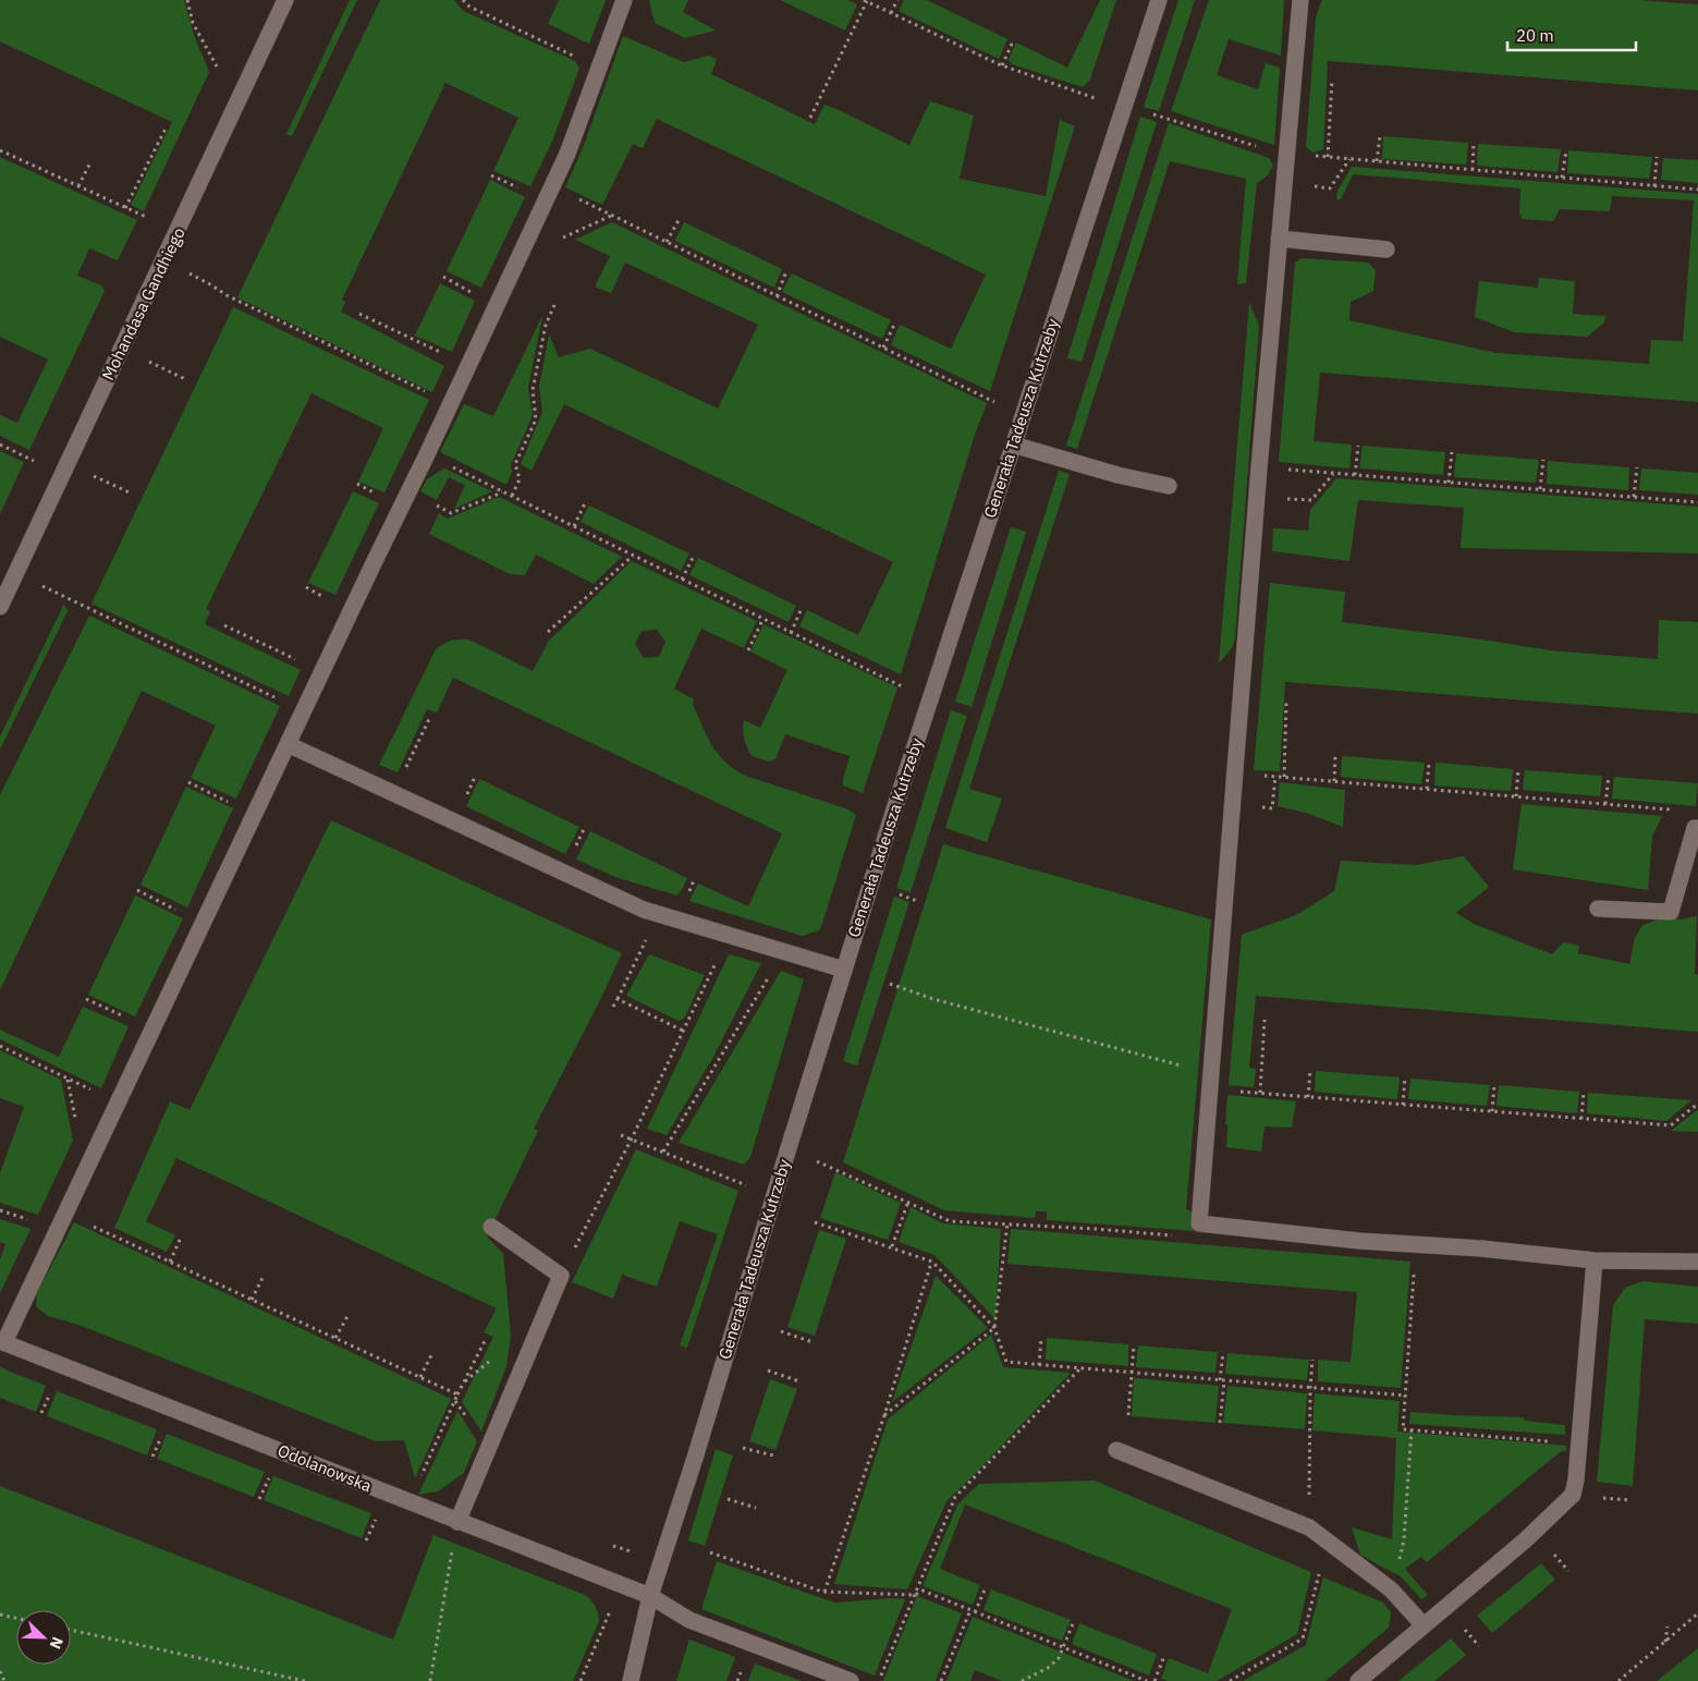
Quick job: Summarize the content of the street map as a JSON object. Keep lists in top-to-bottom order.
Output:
{
  "streets": {
    "street": ["Mohandasa Gandhiego", "Generała Tadeusza Kutrzeby", "Odolanowska"]
  },
  "crossings": [
    ["Generała Tadeusza Kutrzeby", "Odolanowska"]
  ],
  "scale_bar": "20 m",
  "north": "bottom right"
}
